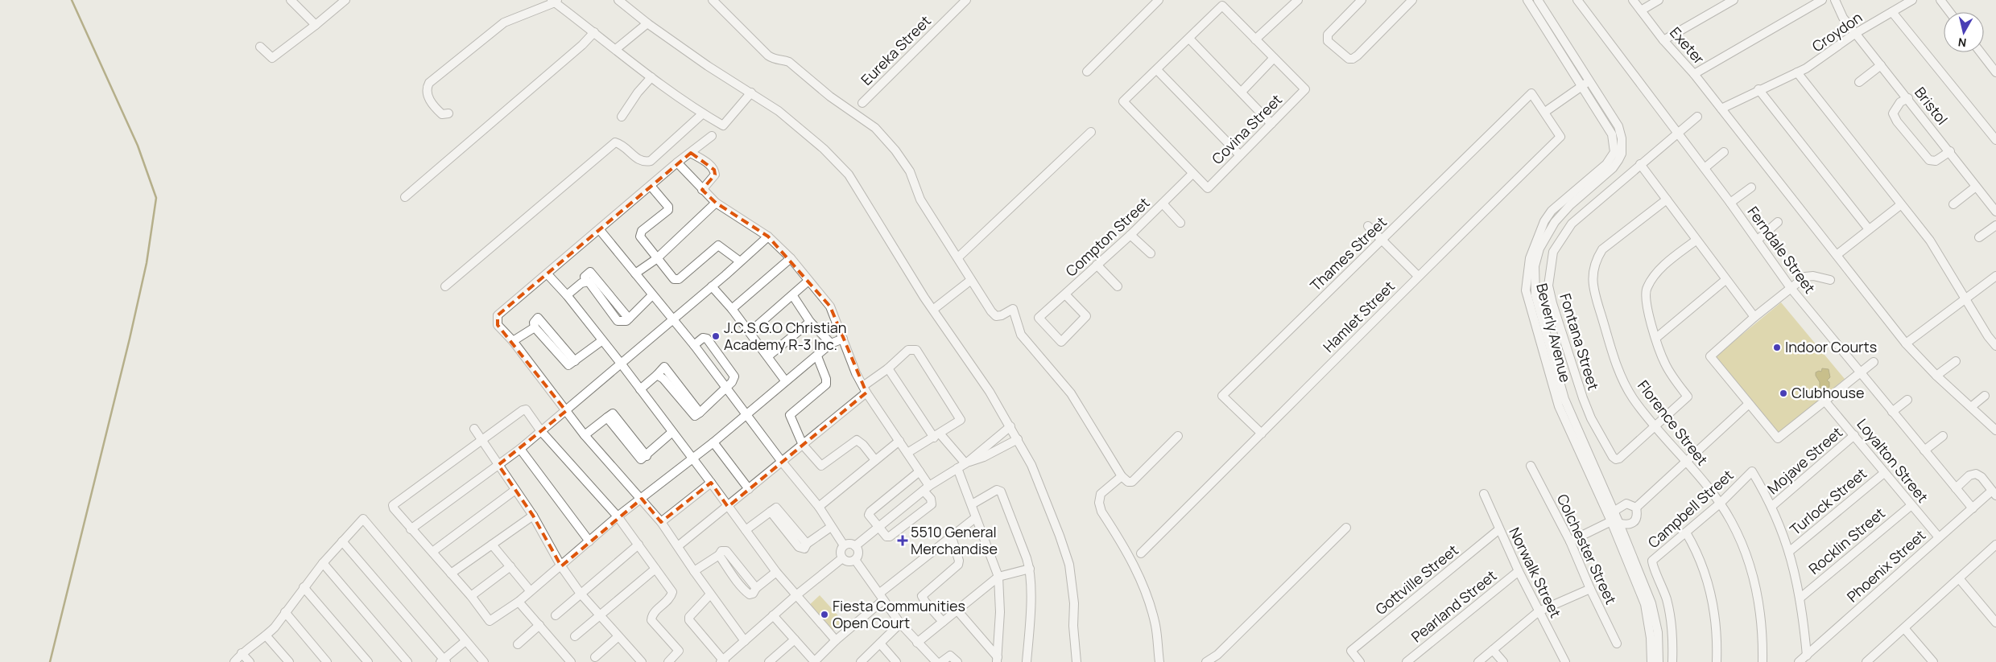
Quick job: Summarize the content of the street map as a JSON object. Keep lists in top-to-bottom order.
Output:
{
  "streets": {
    "street": [
      "Croydon",
      "Exeter",
      "Eureka Street",
      "Bristol",
      "Covina Street",
      "Compton Street",
      "Ferndale Street",
      "Thames Street",
      "Hamlet Street",
      "Beverly Avenue",
      "Fontana Street",
      "Florence Street",
      "Mojave Street",
      "Loyalton Street",
      "Turlock Street",
      "Campbell Street",
      "Rocklin Street",
      "Colchester Street",
      "Phoenix Street",
      "Norwalk Street",
      "Gottville Street",
      "Pearland Street"
    ]
  },
  "crossings": [
    ["Croydon", "Exeter"],
    ["Croydon", "Bristol"],
    ["Covina Street", "Compton Street"],
    ["Ferndale Street", "Phoenix Street"],
    ["Thames Street", "Hamlet Street"],
    ["Fontana Street", "Florence Street"],
    ["Florence Street", "Campbell Street"],
    ["Mojave Street", "Loyalton Street"],
    ["Mojave Street", "Campbell Street"],
    ["Loyalton Street", "Turlock Street"],
    ["Loyalton Street", "Rocklin Street"],
    ["Loyalton Street", "Phoenix Street"],
    ["Norwalk Street", "Gottville Street"],
    ["Norwalk Street", "Pearland Street"]
  ],
  "places": {
    "other": [
      "J.C.S.G.O Christian Academy R-3 Inc.",
      "Indoor Courts",
      "Clubhouse",
      "Fiesta Communities Open Court"
    ],
    "health": ["5510 General Merchandise"]
  },
  "north": "bottom"
}
